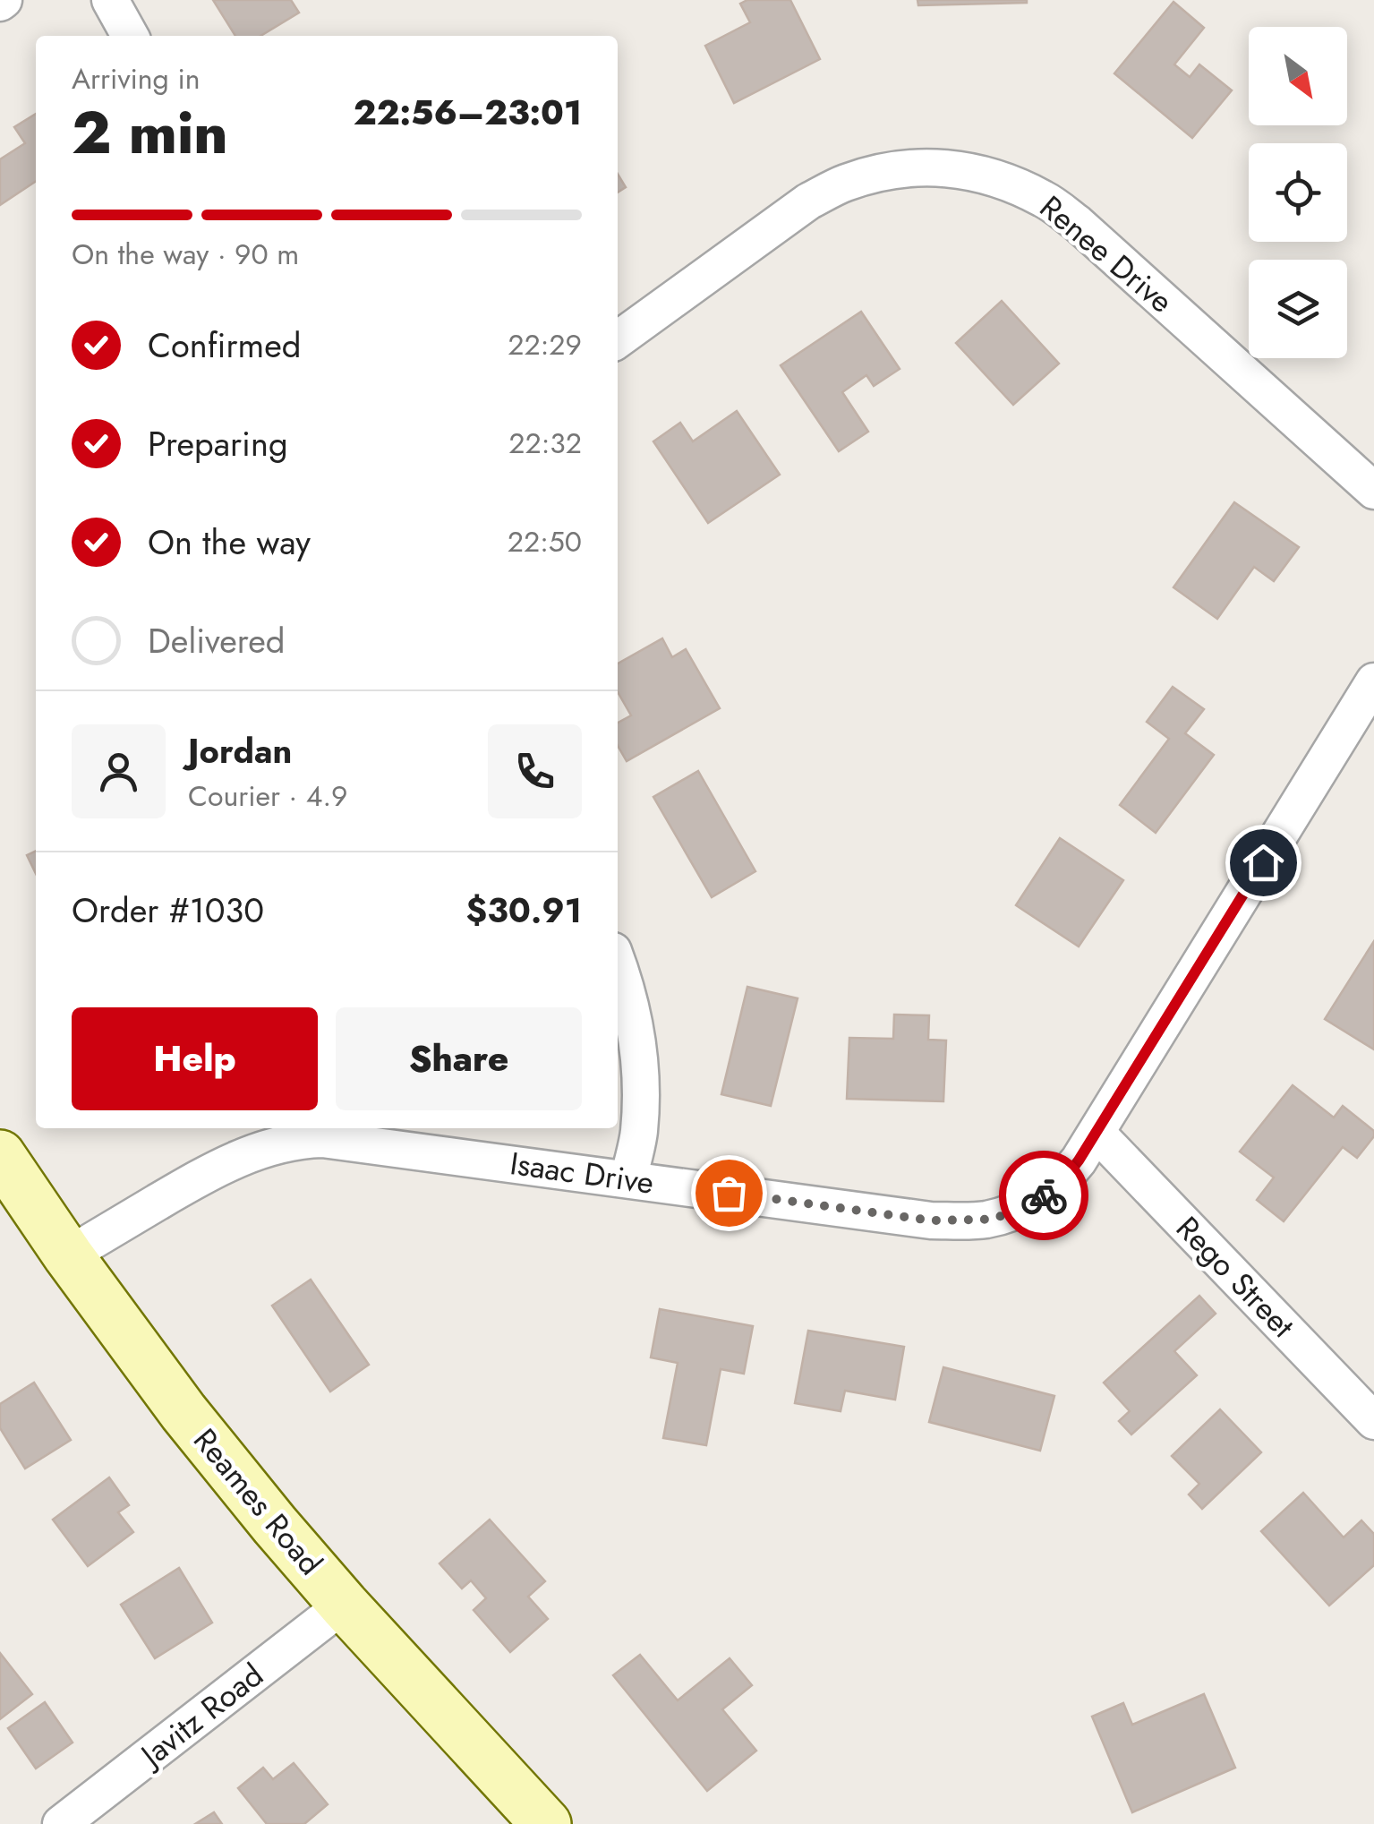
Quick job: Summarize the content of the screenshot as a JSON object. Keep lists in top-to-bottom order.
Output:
{
  "streets": {
    "main road": ["Reames Road"],
    "street": [
      "Renee Drive",
      "Isaac Drive",
      "Rego Street",
      "Javitz Road"
    ]
  },
  "crossings": [
    ["Isaac Drive", "Rego Street"],
    ["Isaac Drive", "Reames Road"],
    ["Reames Road", "Javitz Road"]
  ],
  "north": "bottom right",
  "page": {
    "heading": ["2 min", "Arriving in", "22:56–23:01"],
    "panel": [
      "Jordan",
      "Courier · 4.9",
      "Order #1030",
      "$30.91"
    ],
    "bar": "On the way · 90 m",
    "list": [
      ["Confirmed", "22:29"],
      ["Preparing", "22:32"],
      ["On the way", "22:50"],
      "Delivered"
    ],
    "buttons": ["Help", "Share"]
  }
}
